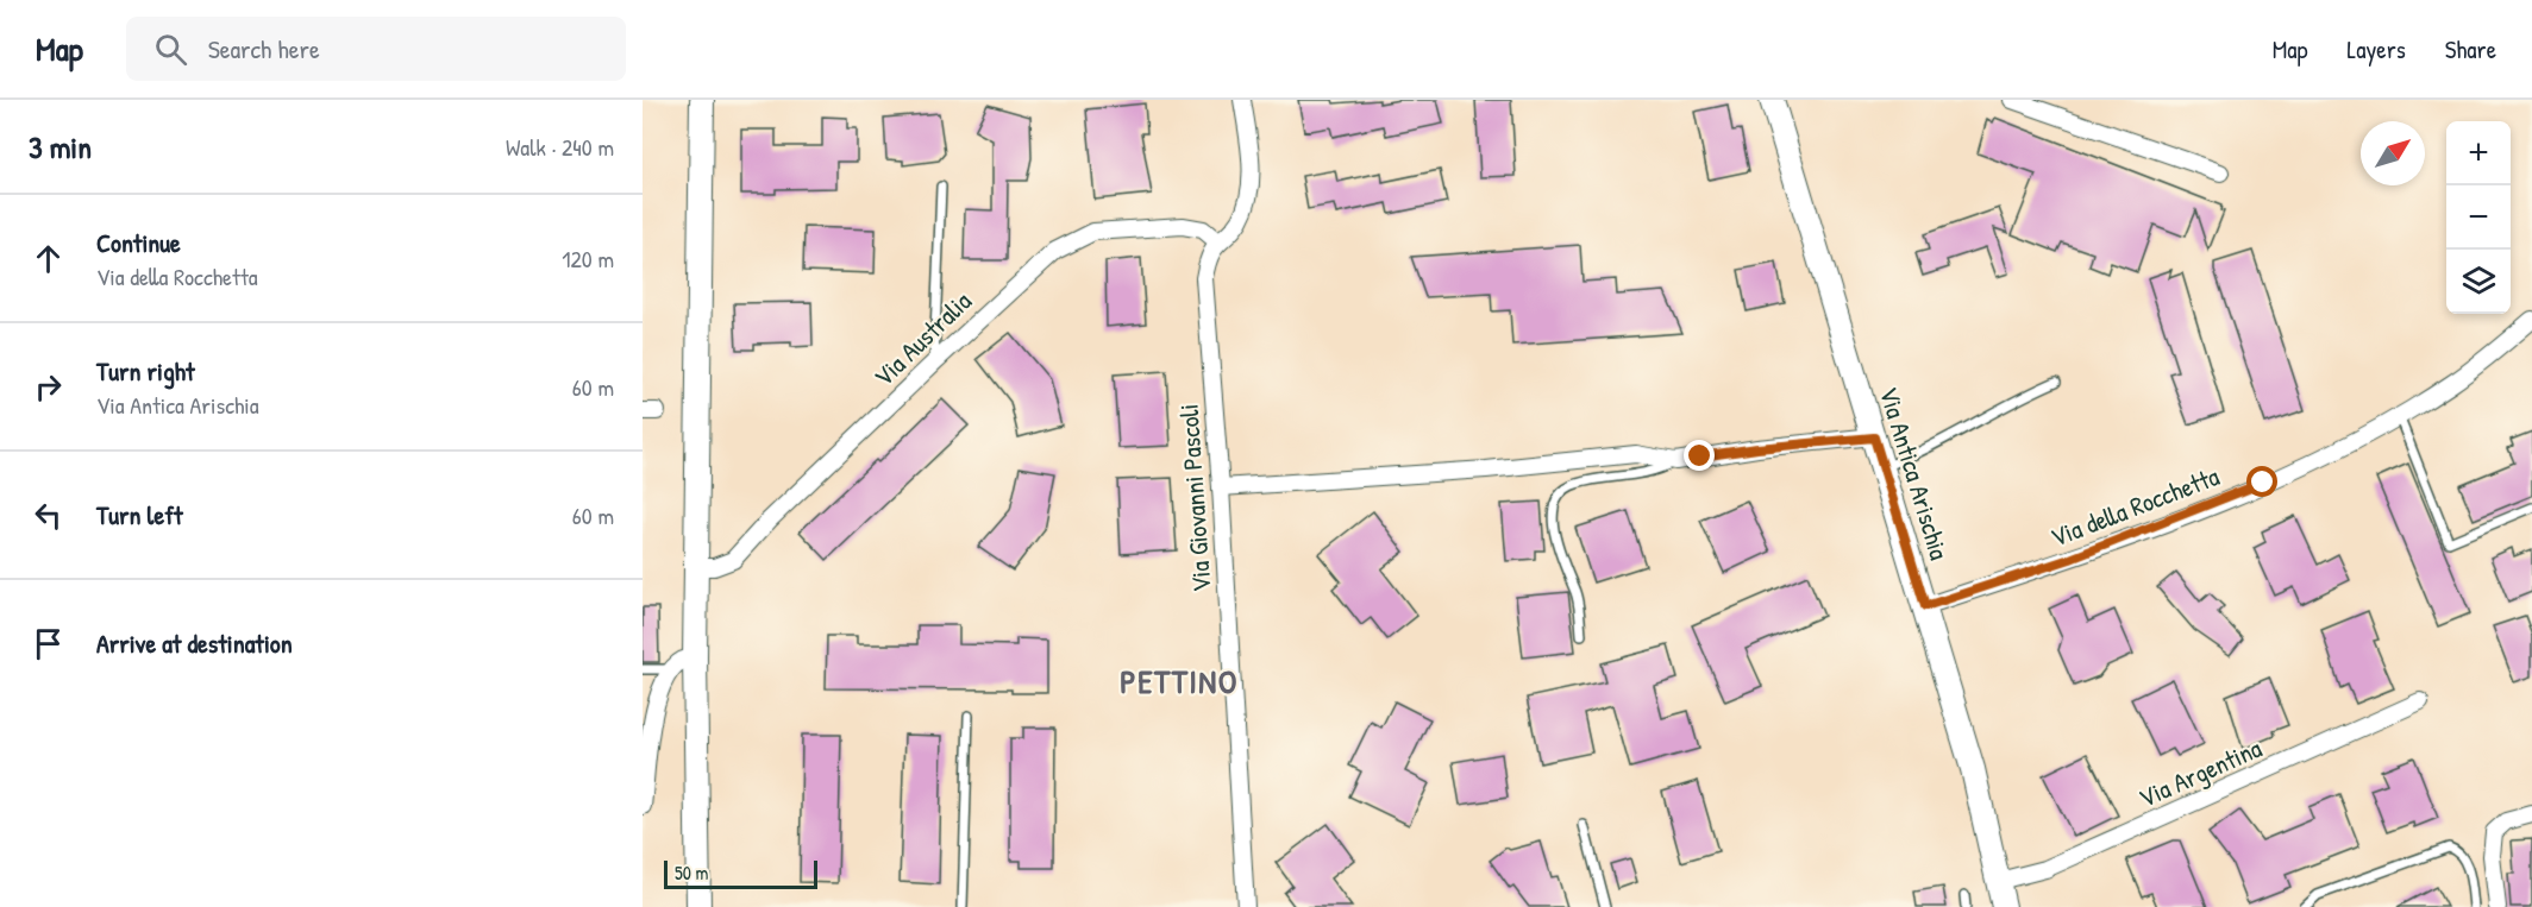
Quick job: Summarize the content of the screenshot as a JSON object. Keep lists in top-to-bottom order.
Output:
{
  "streets": {
    "main road": ["Via Antica Arischia"],
    "street": [
      "Via Australia",
      "Via Giovanni Pascoli",
      "Via della Rocchetta",
      "Via Argentina"
    ]
  },
  "crossings": [
    ["Via Australia", "Via Giovanni Pascoli"],
    ["Via Antica Arischia", "Via della Rocchetta"],
    ["Via Antica Arischia", "Via Argentina"]
  ],
  "districts": ["PETTINO"],
  "scale_bar": "50 m",
  "north": "top right",
  "page": {
    "header": "Map",
    "search": "Search here",
    "nav": ["Map", "Layers", "Share"],
    "heading": ["3 min", "Walk · 240 m"],
    "map_buttons": ["+", "−"],
    "list": [
      ["Continue", "Via della Rocchetta", "120 m"],
      ["Turn right", "Via Antica Arischia", "60 m"],
      ["Turn left", "60 m"],
      "Arrive at destination"
    ],
    "scale": "50 m"
  }
}
